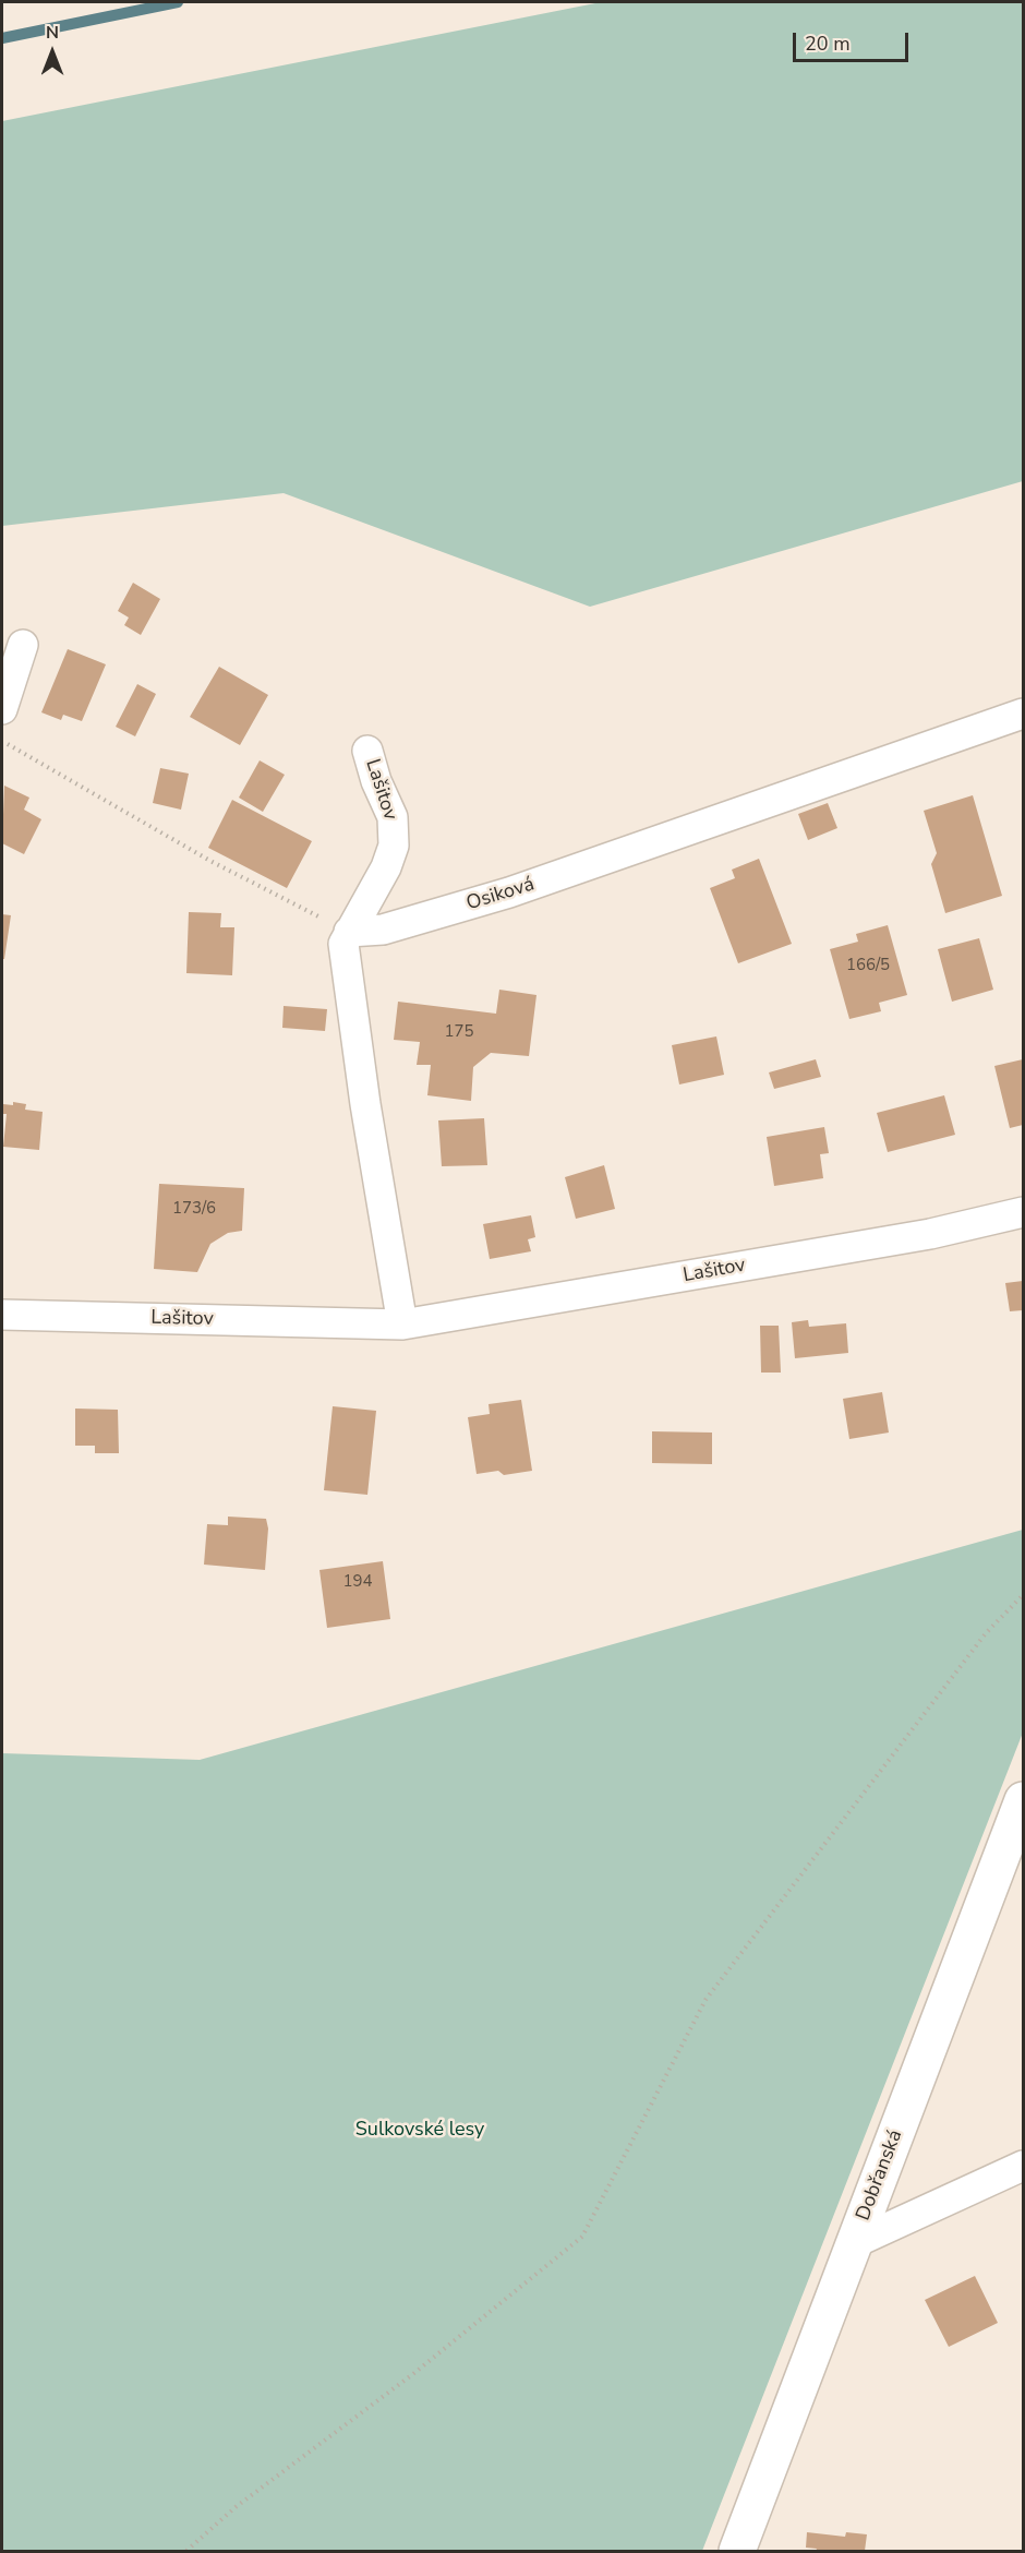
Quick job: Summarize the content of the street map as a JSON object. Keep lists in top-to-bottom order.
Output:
{
  "streets": {
    "street": ["Lašitov", "Osiková", "Dobřanská"]
  },
  "crossings": [
    ["Lašitov", "Osiková"]
  ],
  "parks": ["Sulkovské lesy"],
  "house_numbers": [
    "166/5",
    "175",
    "173/6",
    "194"
  ],
  "scale_bar": "20 m",
  "north": "top"
}
